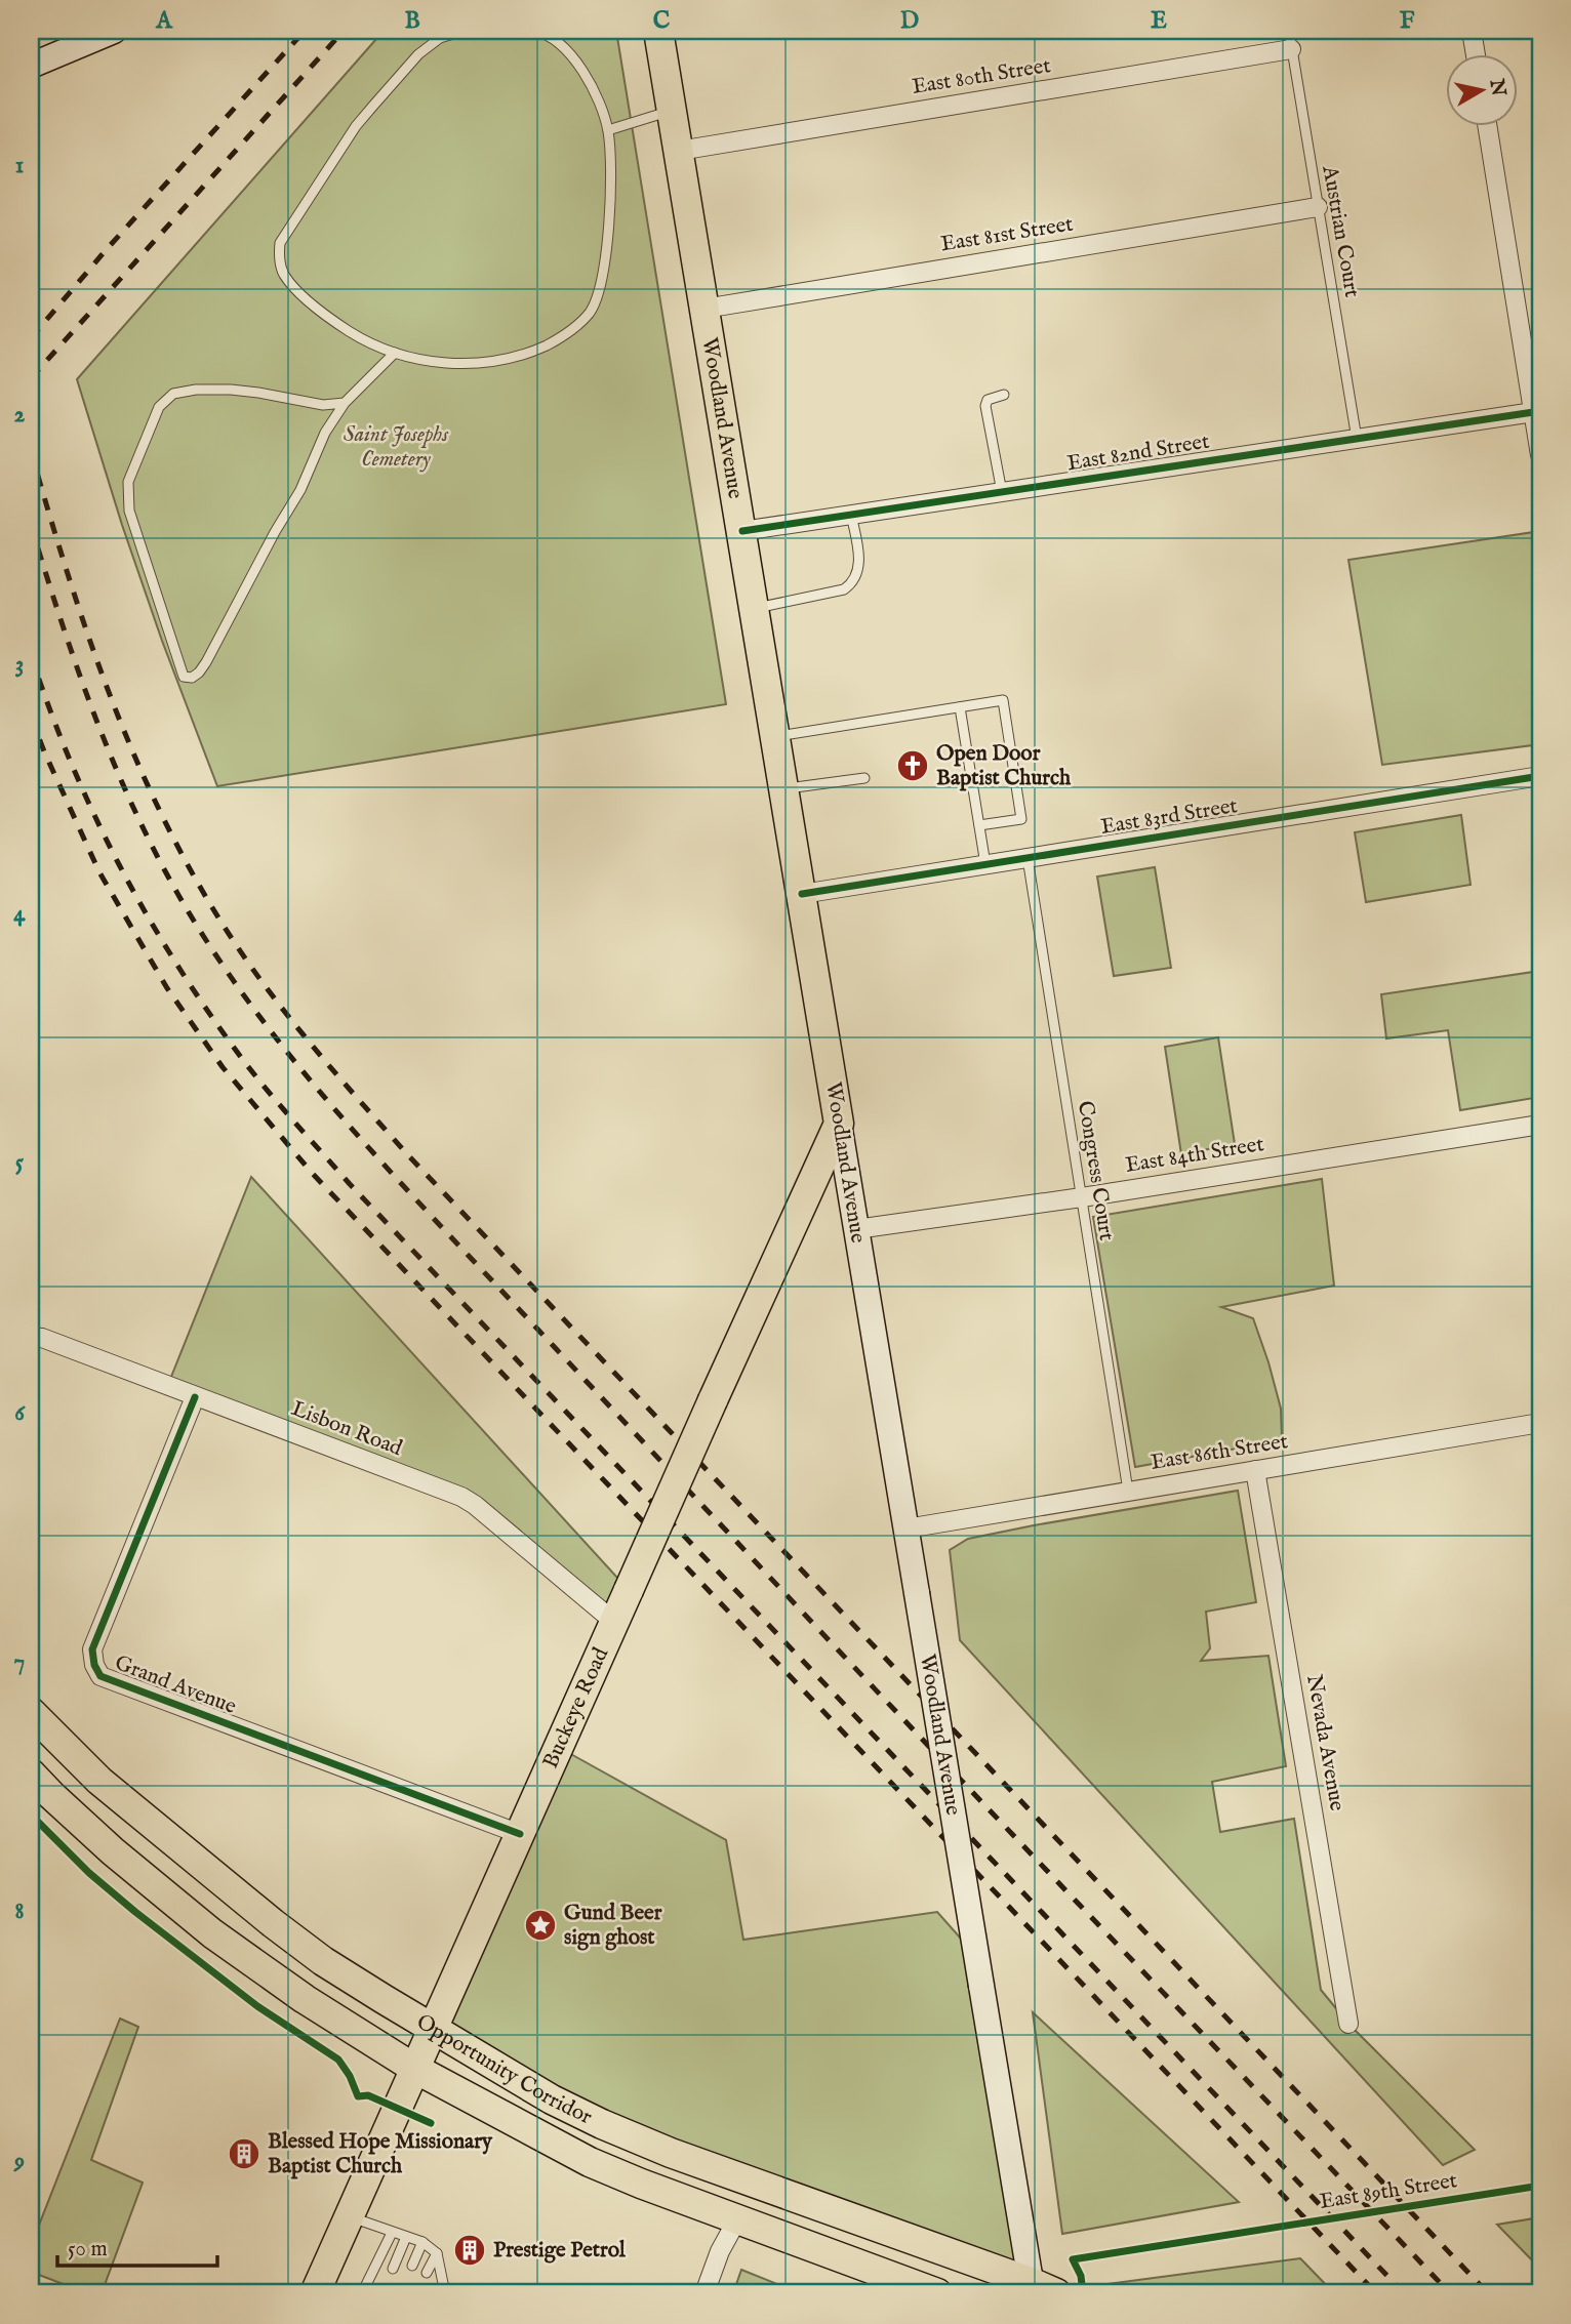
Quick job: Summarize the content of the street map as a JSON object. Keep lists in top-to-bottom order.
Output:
{
  "streets": {
    "main road": ["Woodland Avenue", "Buckeye Road", "Opportunity Corridor"],
    "street": [
      "East 80th Street",
      "East 81st Street",
      "East 82nd Street",
      "East 83rd Street",
      "East 84th Street",
      "Lisbon Road",
      "East 86th Street",
      "Grand Avenue",
      "Nevada Avenue"
    ],
    "lane": ["Austrian Court", "Congress Court"],
    "cycle path": ["East 89th Street"]
  },
  "crossings": [
    ["East 80th Street", "Austrian Court"],
    ["East 80th Street", "Woodland Avenue"],
    ["Austrian Court", "East 81st Street"],
    ["Austrian Court", "East 82nd Street"],
    ["East 81st Street", "Woodland Avenue"],
    ["Woodland Avenue", "East 82nd Street"],
    ["Woodland Avenue", "East 83rd Street"],
    ["Woodland Avenue", "East 84th Street"],
    ["Woodland Avenue", "East 86th Street"],
    ["Woodland Avenue", "Buckeye Road"],
    ["Woodland Avenue", "Opportunity Corridor"],
    ["East 83rd Street", "Congress Court"],
    ["East 84th Street", "Congress Court"],
    ["Congress Court", "East 86th Street"],
    ["Lisbon Road", "Grand Avenue"],
    ["Lisbon Road", "Buckeye Road"],
    ["East 86th Street", "Nevada Avenue"],
    ["Grand Avenue", "Buckeye Road"],
    ["Buckeye Road", "Opportunity Corridor"]
  ],
  "parks": ["Saint Josephs Cemetery"],
  "places": {
    "church": ["Open Door Baptist Church"],
    "place": ["Gund Beer sign ghost"],
    "building": ["Blessed Hope Missionary Baptist Church", "Prestige Petrol"]
  },
  "scale_bar": "50 m",
  "north": "right",
  "grid": {
    "columns": [
      "A",
      "B",
      "C",
      "D",
      "E",
      "F"
    ],
    "rows": [
      "1",
      "2",
      "3",
      "4",
      "5",
      "6",
      "7",
      "8",
      "9"
    ]
  }
}
